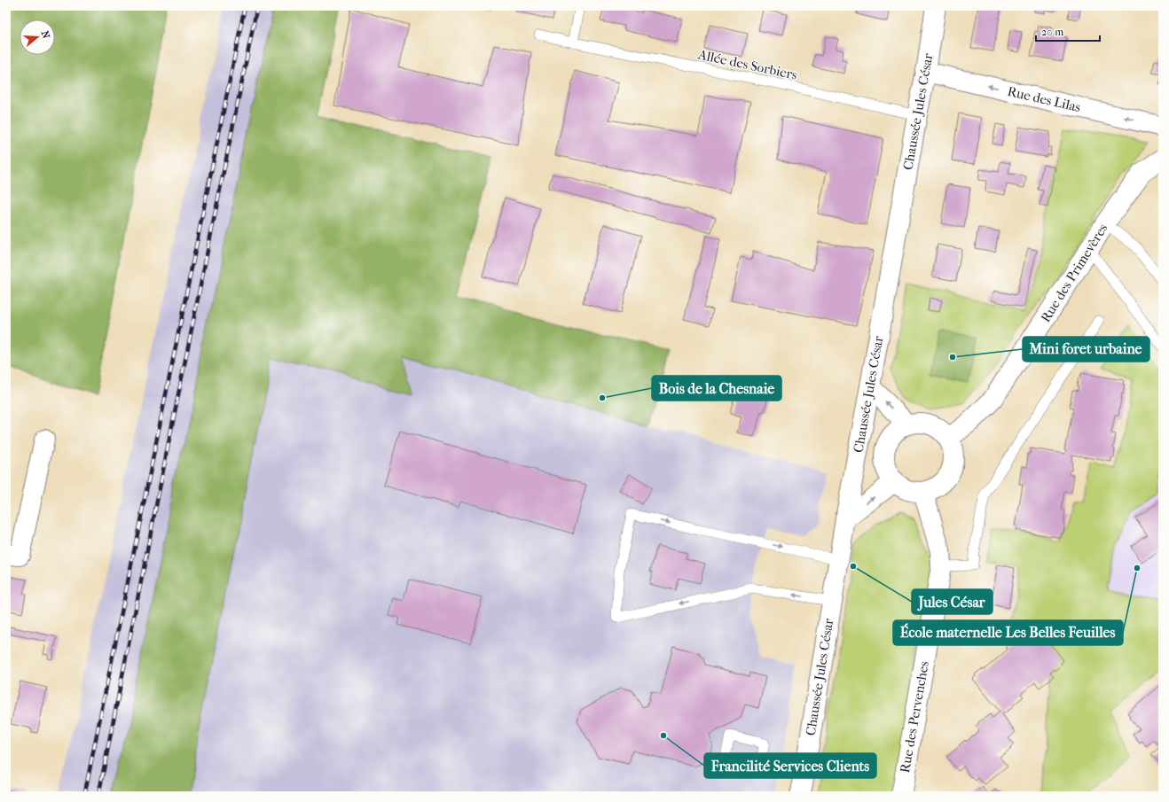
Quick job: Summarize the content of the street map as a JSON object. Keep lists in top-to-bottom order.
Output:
{
  "streets": {
    "street": [
      "Rue des Lilas",
      "Chaussée Jules César",
      "Rue des Primevères",
      "Rue des Pervenches"
    ],
    "lane": ["Allée des Sorbiers"]
  },
  "crossings": [
    ["Allée des Sorbiers", "Chaussée Jules César"],
    ["Rue des Lilas", "Chaussée Jules César"],
    ["Rue des Primevères", "Rue des Pervenches"]
  ],
  "one_way": ["Rue des Lilas"],
  "places": [
    "Mini foret urbaine",
    "Bois de la Chesnaie",
    "Jules César",
    "École maternelle Les Belles Feuilles",
    "Francilité Services Clients"
  ],
  "scale_bar": "20 m",
  "north": "right"
}
